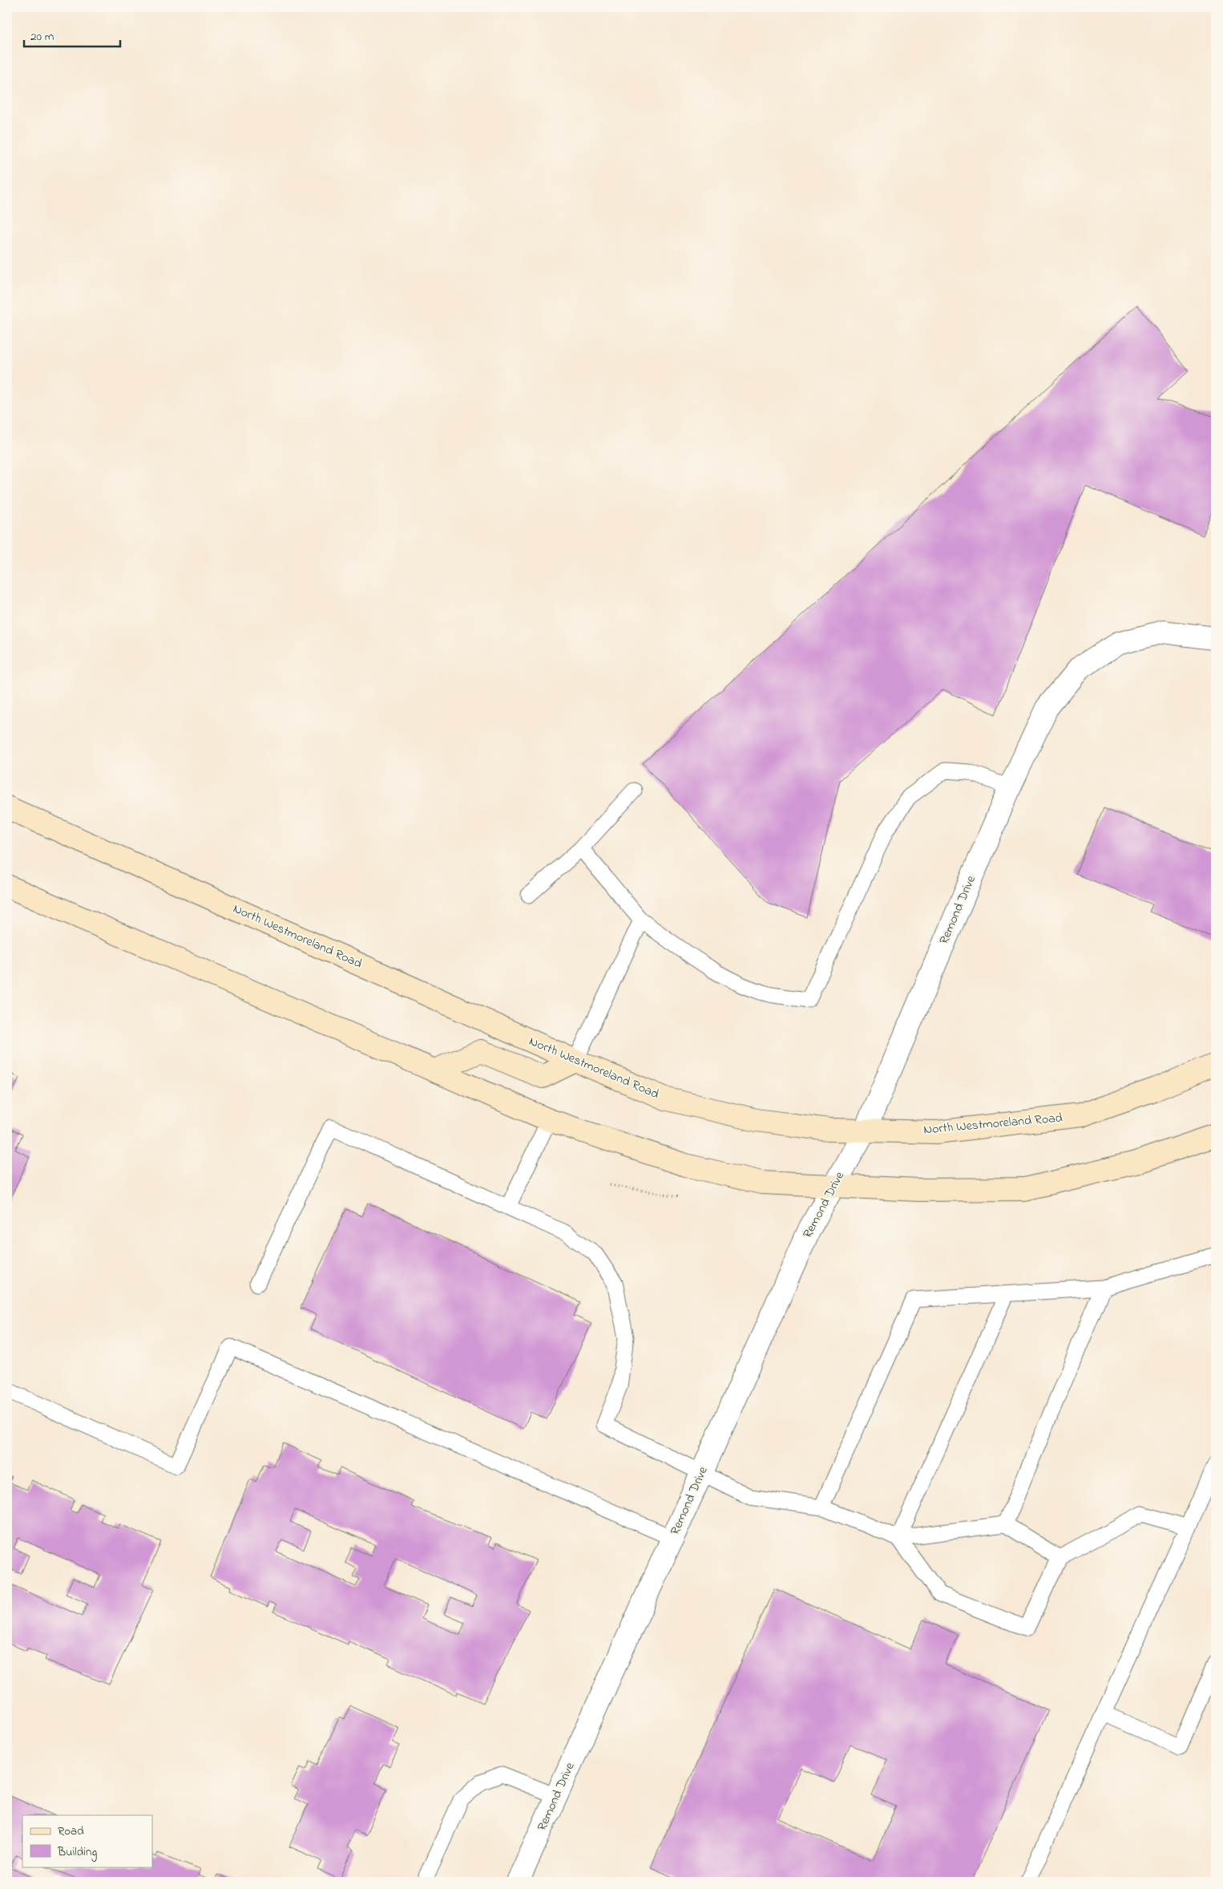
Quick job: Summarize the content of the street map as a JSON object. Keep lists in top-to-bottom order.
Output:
{
  "streets": {
    "main road": ["North Westmoreland Road"],
    "street": ["Remond Drive"]
  },
  "crossings": [
    ["Remond Drive", "North Westmoreland Road"]
  ],
  "legend": ["Road", "Building"],
  "scale_bar": "20 m"
}
